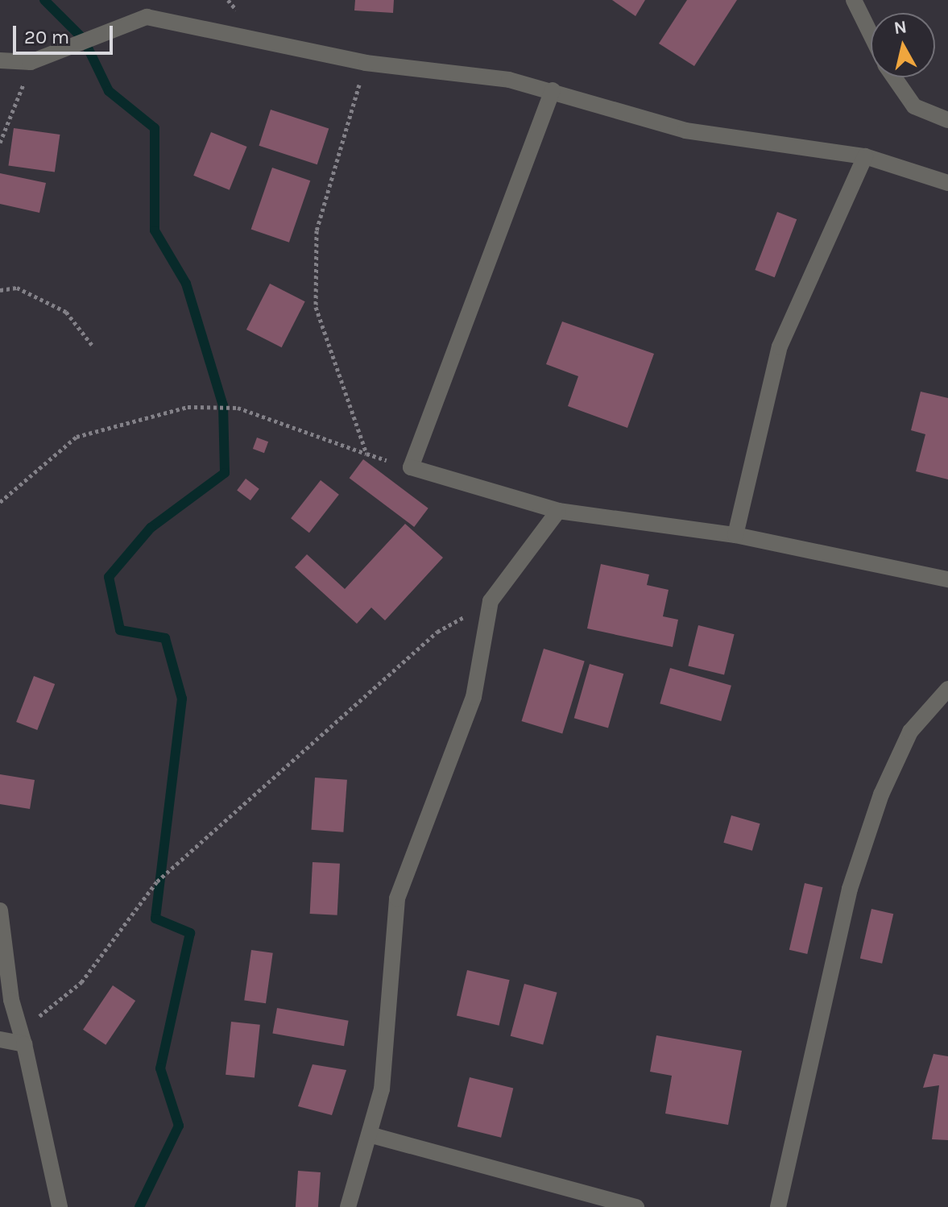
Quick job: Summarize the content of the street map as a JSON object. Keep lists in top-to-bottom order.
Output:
{
  "scale_bar": "20 m",
  "north": "top"
}
